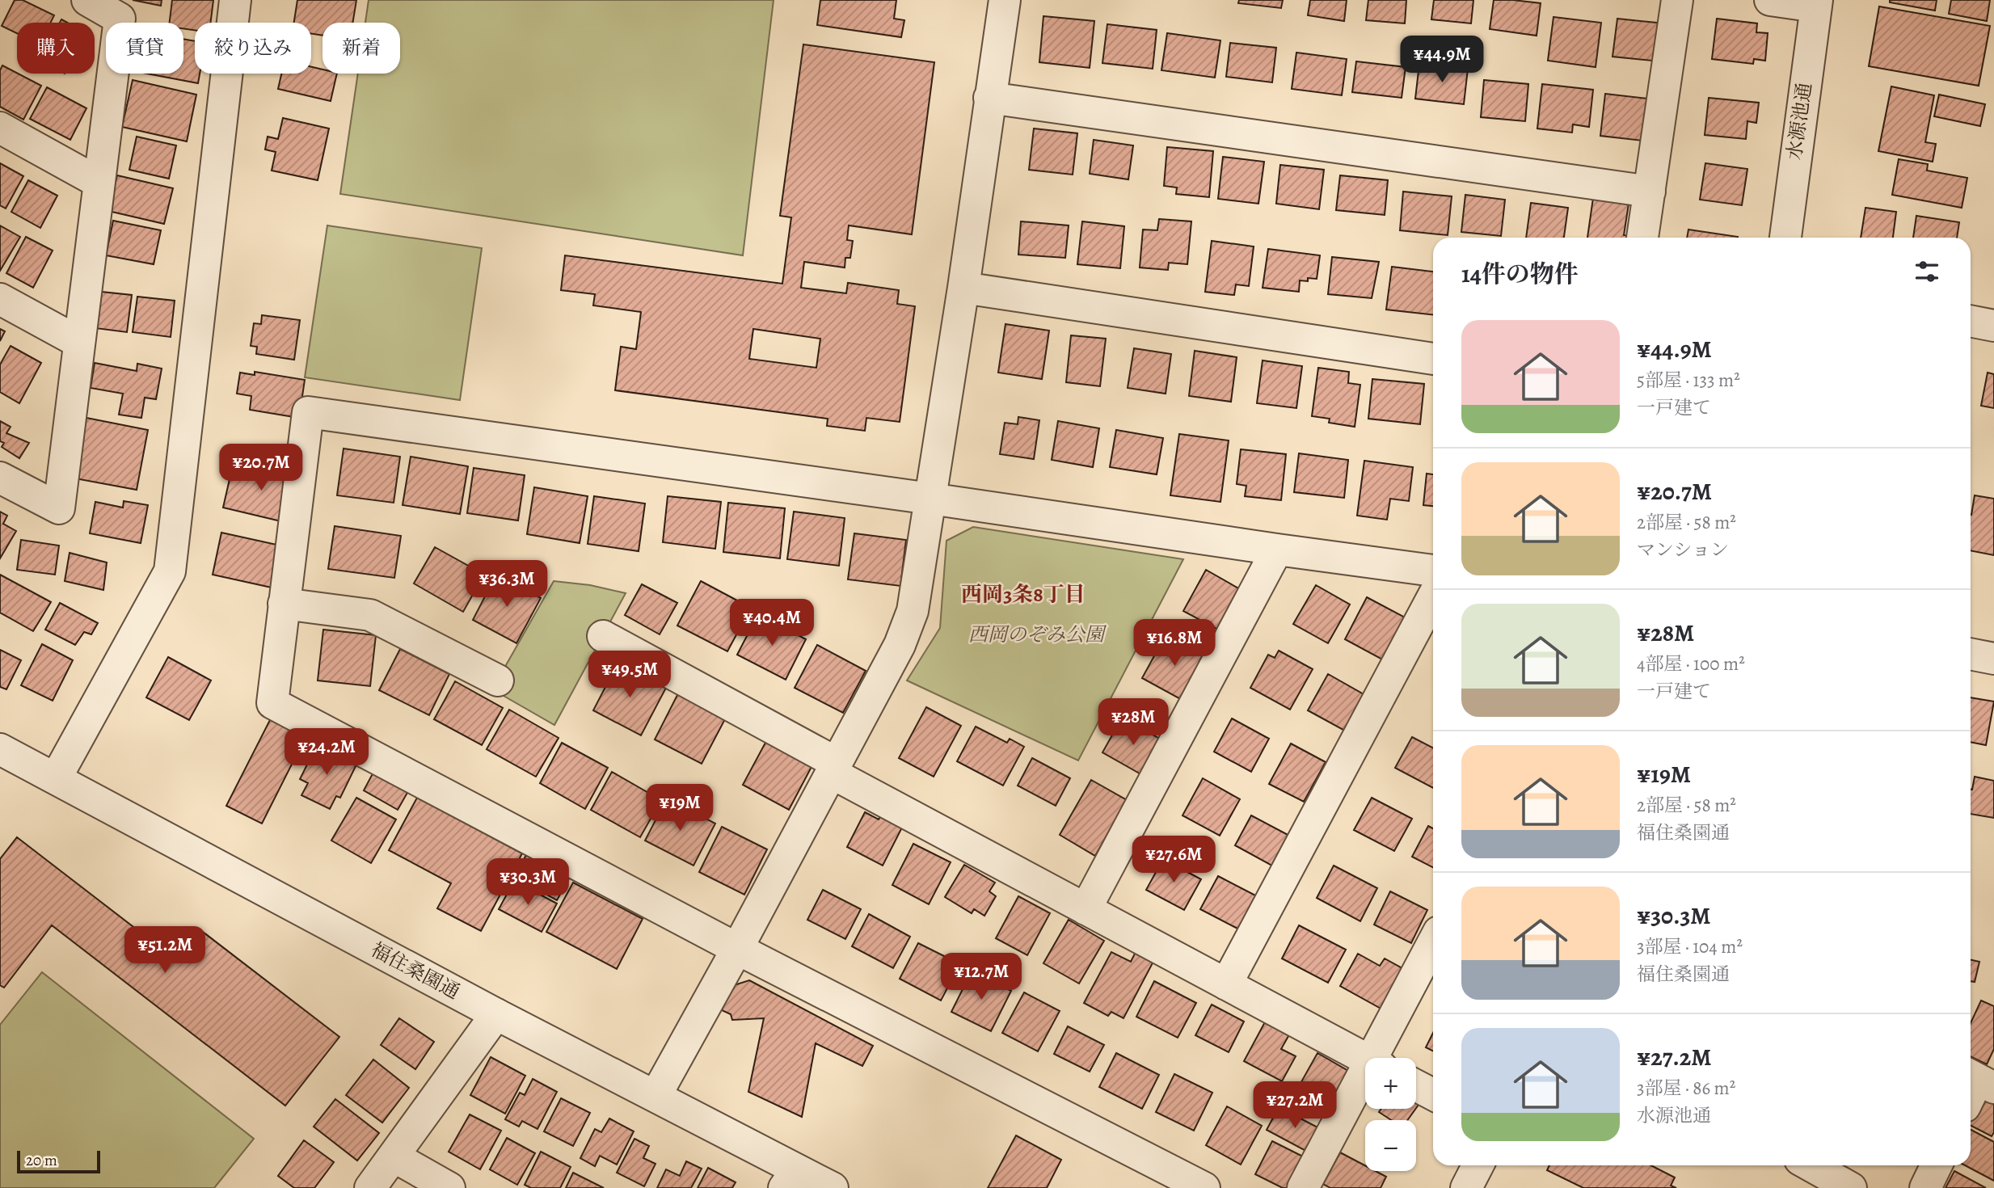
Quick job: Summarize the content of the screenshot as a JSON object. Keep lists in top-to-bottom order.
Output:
{
  "streets": {
    "street": ["水源池通", "福住桑園通"]
  },
  "districts": ["西岡3条8丁目"],
  "parks": ["西岡のぞみ公園"],
  "scale_bar": "20 m",
  "page": {
    "chip": [
      "購入",
      "賃貸",
      "絞り込み",
      "新着"
    ],
    "price": [
      "¥44.9M",
      "¥20.7M",
      "¥36.3M",
      "¥40.4M",
      "¥16.8M",
      "¥49.5M",
      "¥28M",
      "¥24.2M",
      "¥19M",
      "¥27.6M",
      "¥30.3M",
      "¥51.2M",
      "¥12.7M",
      "¥27.2M"
    ],
    "heading": "14件の物件",
    "list": [
      {
        "name": "¥44.9M",
        "note": "5部屋 · 133 m² · 一戸建て"
      },
      {
        "name": "¥20.7M",
        "note": "2部屋 · 58 m² · マンション"
      },
      {
        "name": "¥28M",
        "note": "4部屋 · 100 m² · 一戸建て"
      },
      {
        "name": "¥19M",
        "note": "2部屋 · 58 m² · 福住桑園通"
      },
      {
        "name": "¥30.3M",
        "note": "3部屋 · 104 m² · 福住桑園通"
      },
      {
        "name": "¥27.2M",
        "note": "3部屋 · 86 m² · 水源池通"
      }
    ],
    "map_buttons": ["+", "−"],
    "scale": "20 m"
  }
}
